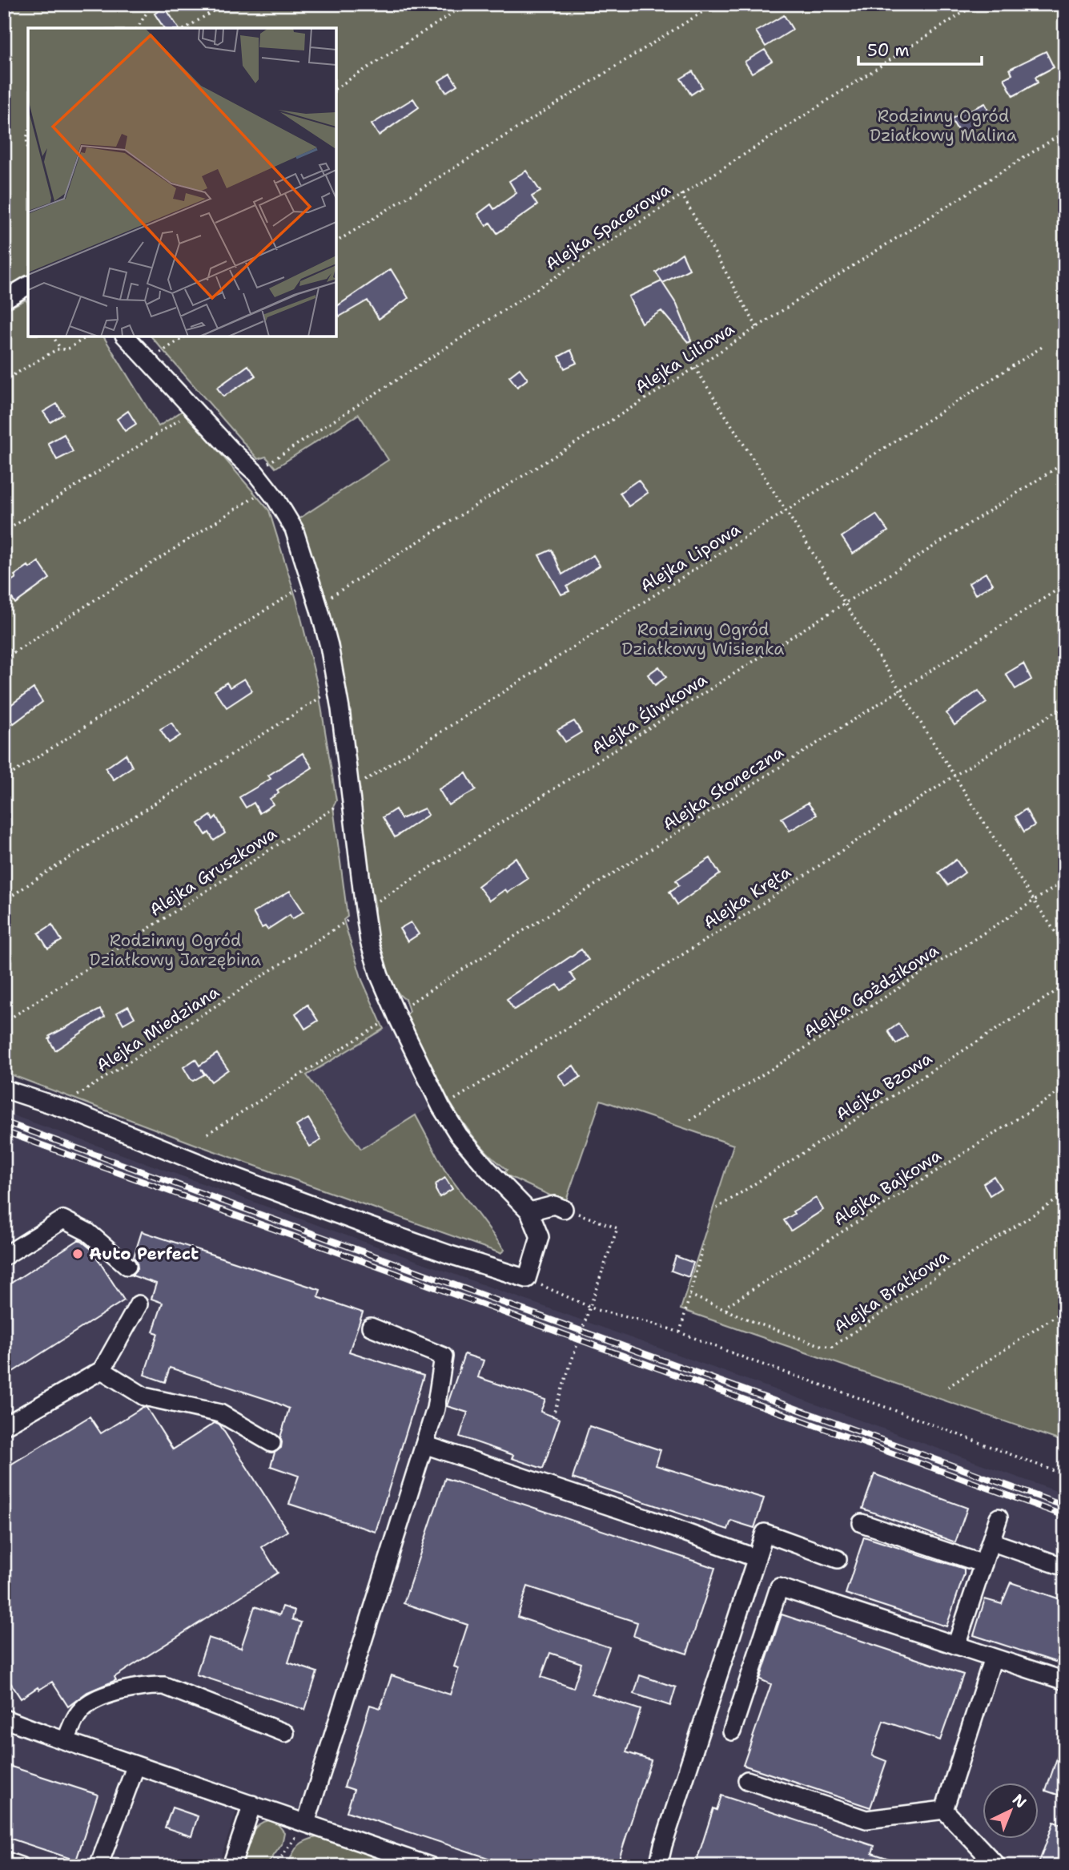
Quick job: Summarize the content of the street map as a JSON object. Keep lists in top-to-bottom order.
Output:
{
  "streets": {
    "path": [
      "Alejka Spacerowa",
      "Alejka Liliowa",
      "Alejka Lipowa",
      "Alejka Śliwkowa",
      "Alejka Słoneczna",
      "Alejka Gruszkowa",
      "Alejka Kręta",
      "Alejka Gożdzikowa",
      "Alejka Miedziana",
      "Alejka Bzowa",
      "Alejka Bajkowa",
      "Alejka Bratkowa"
    ]
  },
  "crossings": [
    ["Alejka Lipowa", "Alejka Gruszkowa"],
    ["Alejka Śliwkowa", "Alejka Miedziana"],
    ["Alejka Bajkowa", "Alejka Bratkowa"]
  ],
  "parks": ["Rodzinny Ogród Działkowy Malina", "Rodzinny Ogród Działkowy Wisienka", "Rodzinny Ogród Działkowy Jarzębina"],
  "places": ["Auto Perfect"],
  "scale_bar": "50 m",
  "north": "top right"
}
